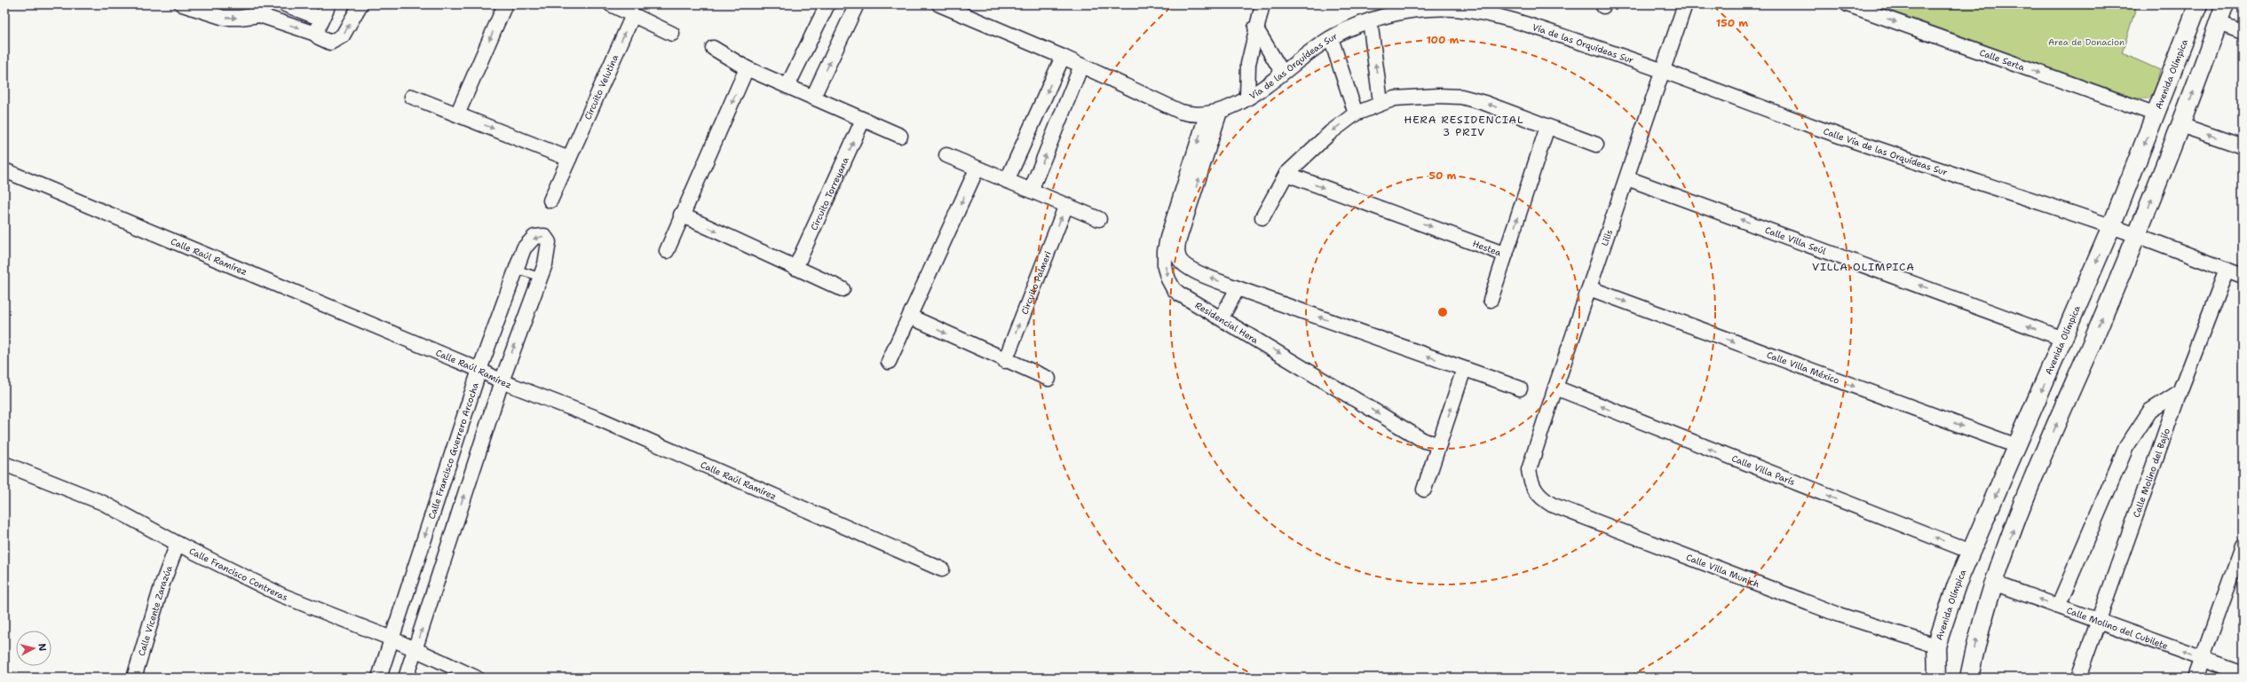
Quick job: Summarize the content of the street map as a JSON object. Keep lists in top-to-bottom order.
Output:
{
  "streets": {
    "street": [
      "Vía de las Orquídeas Sur",
      "Calle Serta",
      "Avenida Olímpica",
      "Circuito Velutina",
      "Calle Vía de las Orquídeas Sur",
      "Circuito Torreyana",
      "Lilis",
      "Calle Villa Seúl",
      "Hestea",
      "Calle Raúl Ramírez",
      "Circuito Palmeri",
      "Residencial Hera",
      "Calle Villa México",
      "Calle Francisco Guerrero Arcocha",
      "Calle Villa París",
      "Calle Molino del Bajío",
      "Calle Villa Munich",
      "Calle Francisco Contreras",
      "Calle Vicente Zarazúa",
      "Calle Molino del Cubilete"
    ]
  },
  "crossings": [
    ["Vía de las Orquídeas Sur", "Calle Vía de las Orquídeas Sur"],
    ["Vía de las Orquídeas Sur", "Lilis"],
    ["Vía de las Orquídeas Sur", "Residencial Hera"],
    ["Calle Serta", "Avenida Olímpica"],
    ["Avenida Olímpica", "Calle Vía de las Orquídeas Sur"],
    ["Avenida Olímpica", "Calle Villa Seúl"],
    ["Avenida Olímpica", "Calle Villa México"],
    ["Avenida Olímpica", "Calle Villa París"],
    ["Avenida Olímpica", "Calle Villa Munich"],
    ["Calle Vía de las Orquídeas Sur", "Lilis"],
    ["Calle Vía de las Orquídeas Sur", "Calle Molino del Bajío"],
    ["Lilis", "Calle Villa Seúl"],
    ["Lilis", "Calle Villa México"],
    ["Lilis", "Calle Villa París"],
    ["Lilis", "Calle Villa Munich"],
    ["Calle Raúl Ramírez", "Calle Francisco Guerrero Arcocha"],
    ["Calle Francisco Guerrero Arcocha", "Calle Francisco Contreras"],
    ["Calle Molino del Bajío", "Calle Molino del Cubilete"],
    ["Calle Francisco Contreras", "Calle Vicente Zarazúa"]
  ],
  "one_way": [
    "Calle Serta",
    "Calle Villa Seúl",
    "Calle Villa México",
    "Calle Villa París",
    "Calle Molino del Cubilete"
  ],
  "districts": ["HERA RESIDENCIAL 3 PRIV", "VILLA OLIMPICA"],
  "parks": ["Area de Donacion"],
  "north": "right",
  "rings": ["150 m", "100 m", "50 m"]
}
